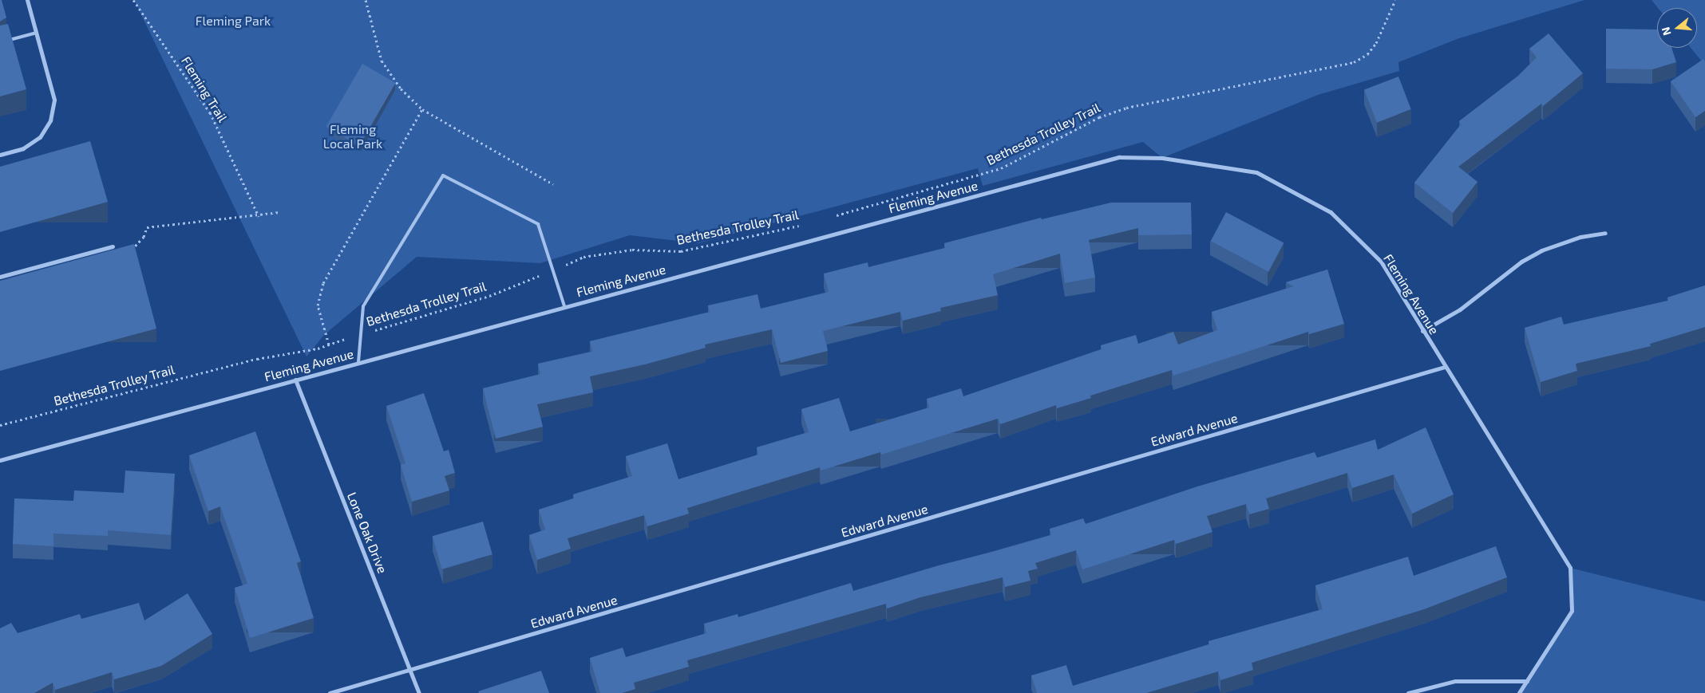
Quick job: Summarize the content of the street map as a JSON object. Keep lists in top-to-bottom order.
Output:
{
  "streets": {
    "street": ["Fleming Avenue", "Edward Avenue", "Lone Oak Drive"],
    "path": ["Fleming Trail", "Bethesda Trolley Trail"]
  },
  "crossings": [
    ["Fleming Avenue", "Edward Avenue"],
    ["Fleming Avenue", "Lone Oak Drive"],
    ["Edward Avenue", "Lone Oak Drive"]
  ],
  "parks": ["Fleming Park", "Fleming Local Park"],
  "north": "left"
}
